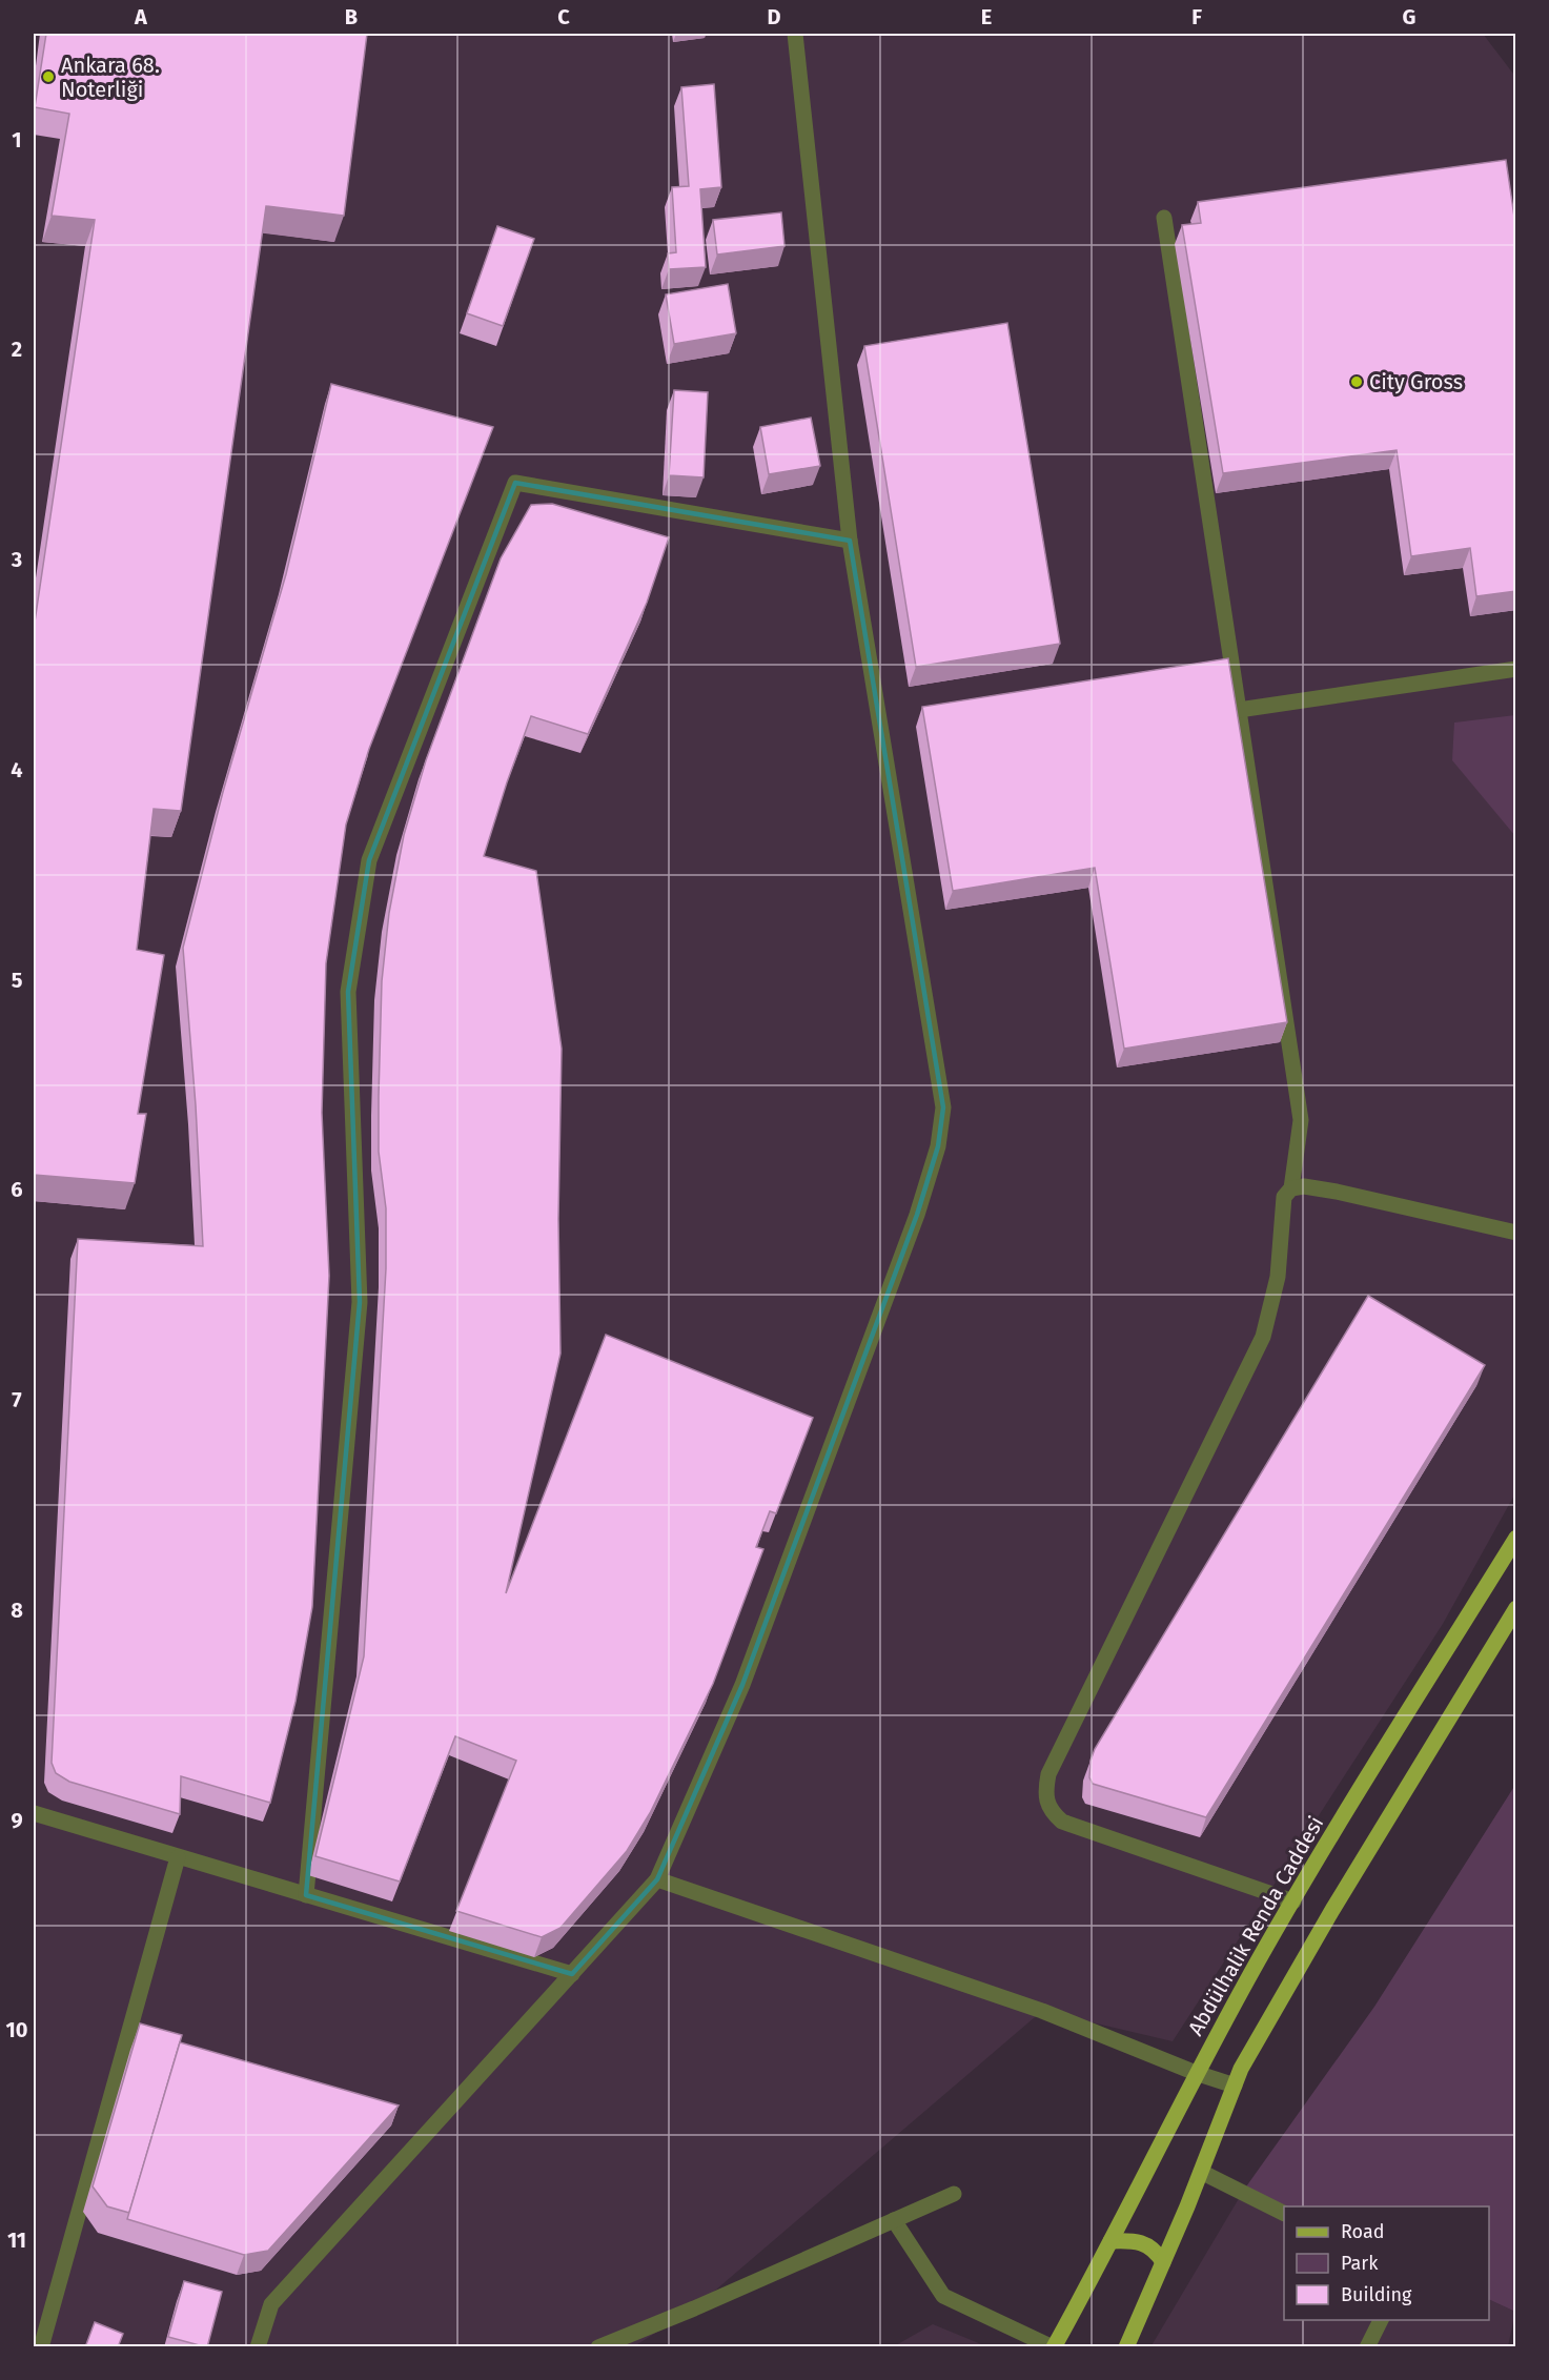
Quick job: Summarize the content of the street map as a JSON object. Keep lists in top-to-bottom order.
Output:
{
  "streets": {
    "main road": ["Abdülhalik Renda Caddesi"]
  },
  "places": ["Ankara 68. Noterliği", "City Gross"],
  "legend": ["Road", "Park", "Building"],
  "grid": {
    "columns": [
      "A",
      "B",
      "C",
      "D",
      "E",
      "F",
      "G"
    ],
    "rows": [
      "1",
      "2",
      "3",
      "4",
      "5",
      "6",
      "7",
      "8",
      "9",
      "10",
      "11"
    ]
  }
}
